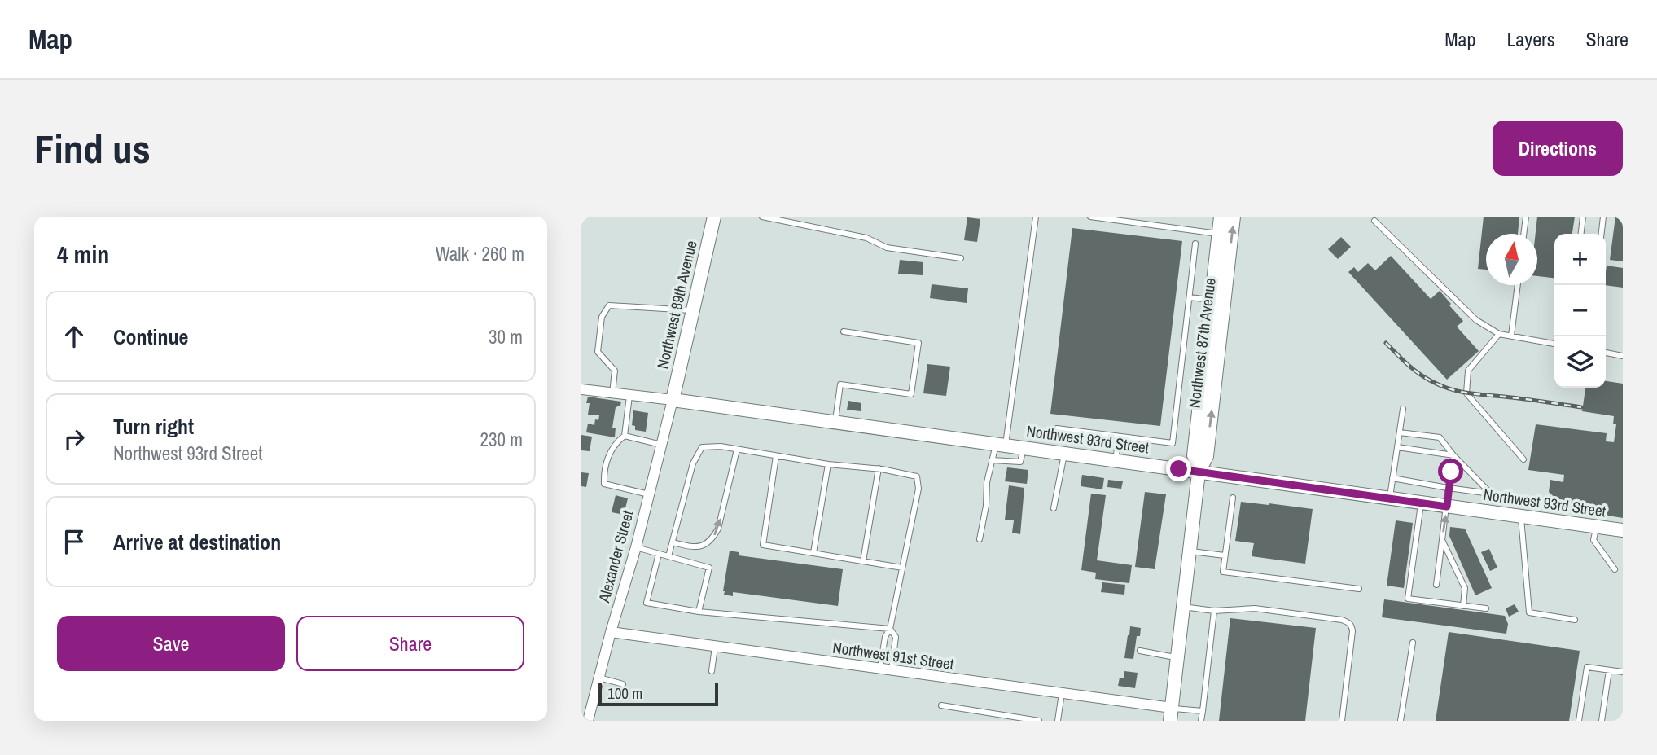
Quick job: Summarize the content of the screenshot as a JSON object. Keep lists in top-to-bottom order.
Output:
{
  "streets": {
    "street": [
      "Northwest 89th Avenue",
      "Northwest 87th Avenue",
      "Northwest 93rd Street",
      "Alexander Street",
      "Northwest 91st Street"
    ]
  },
  "crossings": [
    ["Northwest 89th Avenue", "Northwest 93rd Street"],
    ["Northwest 89th Avenue", "Alexander Street"],
    ["Northwest 87th Avenue", "Northwest 93rd Street"],
    ["Northwest 87th Avenue", "Northwest 91st Street"],
    ["Northwest 93rd Street", "Alexander Street"],
    ["Alexander Street", "Northwest 91st Street"]
  ],
  "scale_bar": "100 m",
  "north": "top",
  "page": {
    "header": "Map",
    "nav": ["Map", "Layers", "Share"],
    "buttons": [
      "Directions",
      ["Save", "Share"]
    ],
    "title": "Find us",
    "heading": ["4 min", "Walk · 260 m"],
    "map_buttons": ["+", "−"],
    "list": [
      ["Continue", "30 m"],
      ["Turn right", "Northwest 93rd Street", "230 m"],
      "Arrive at destination"
    ],
    "scale": "100 m"
  }
}
